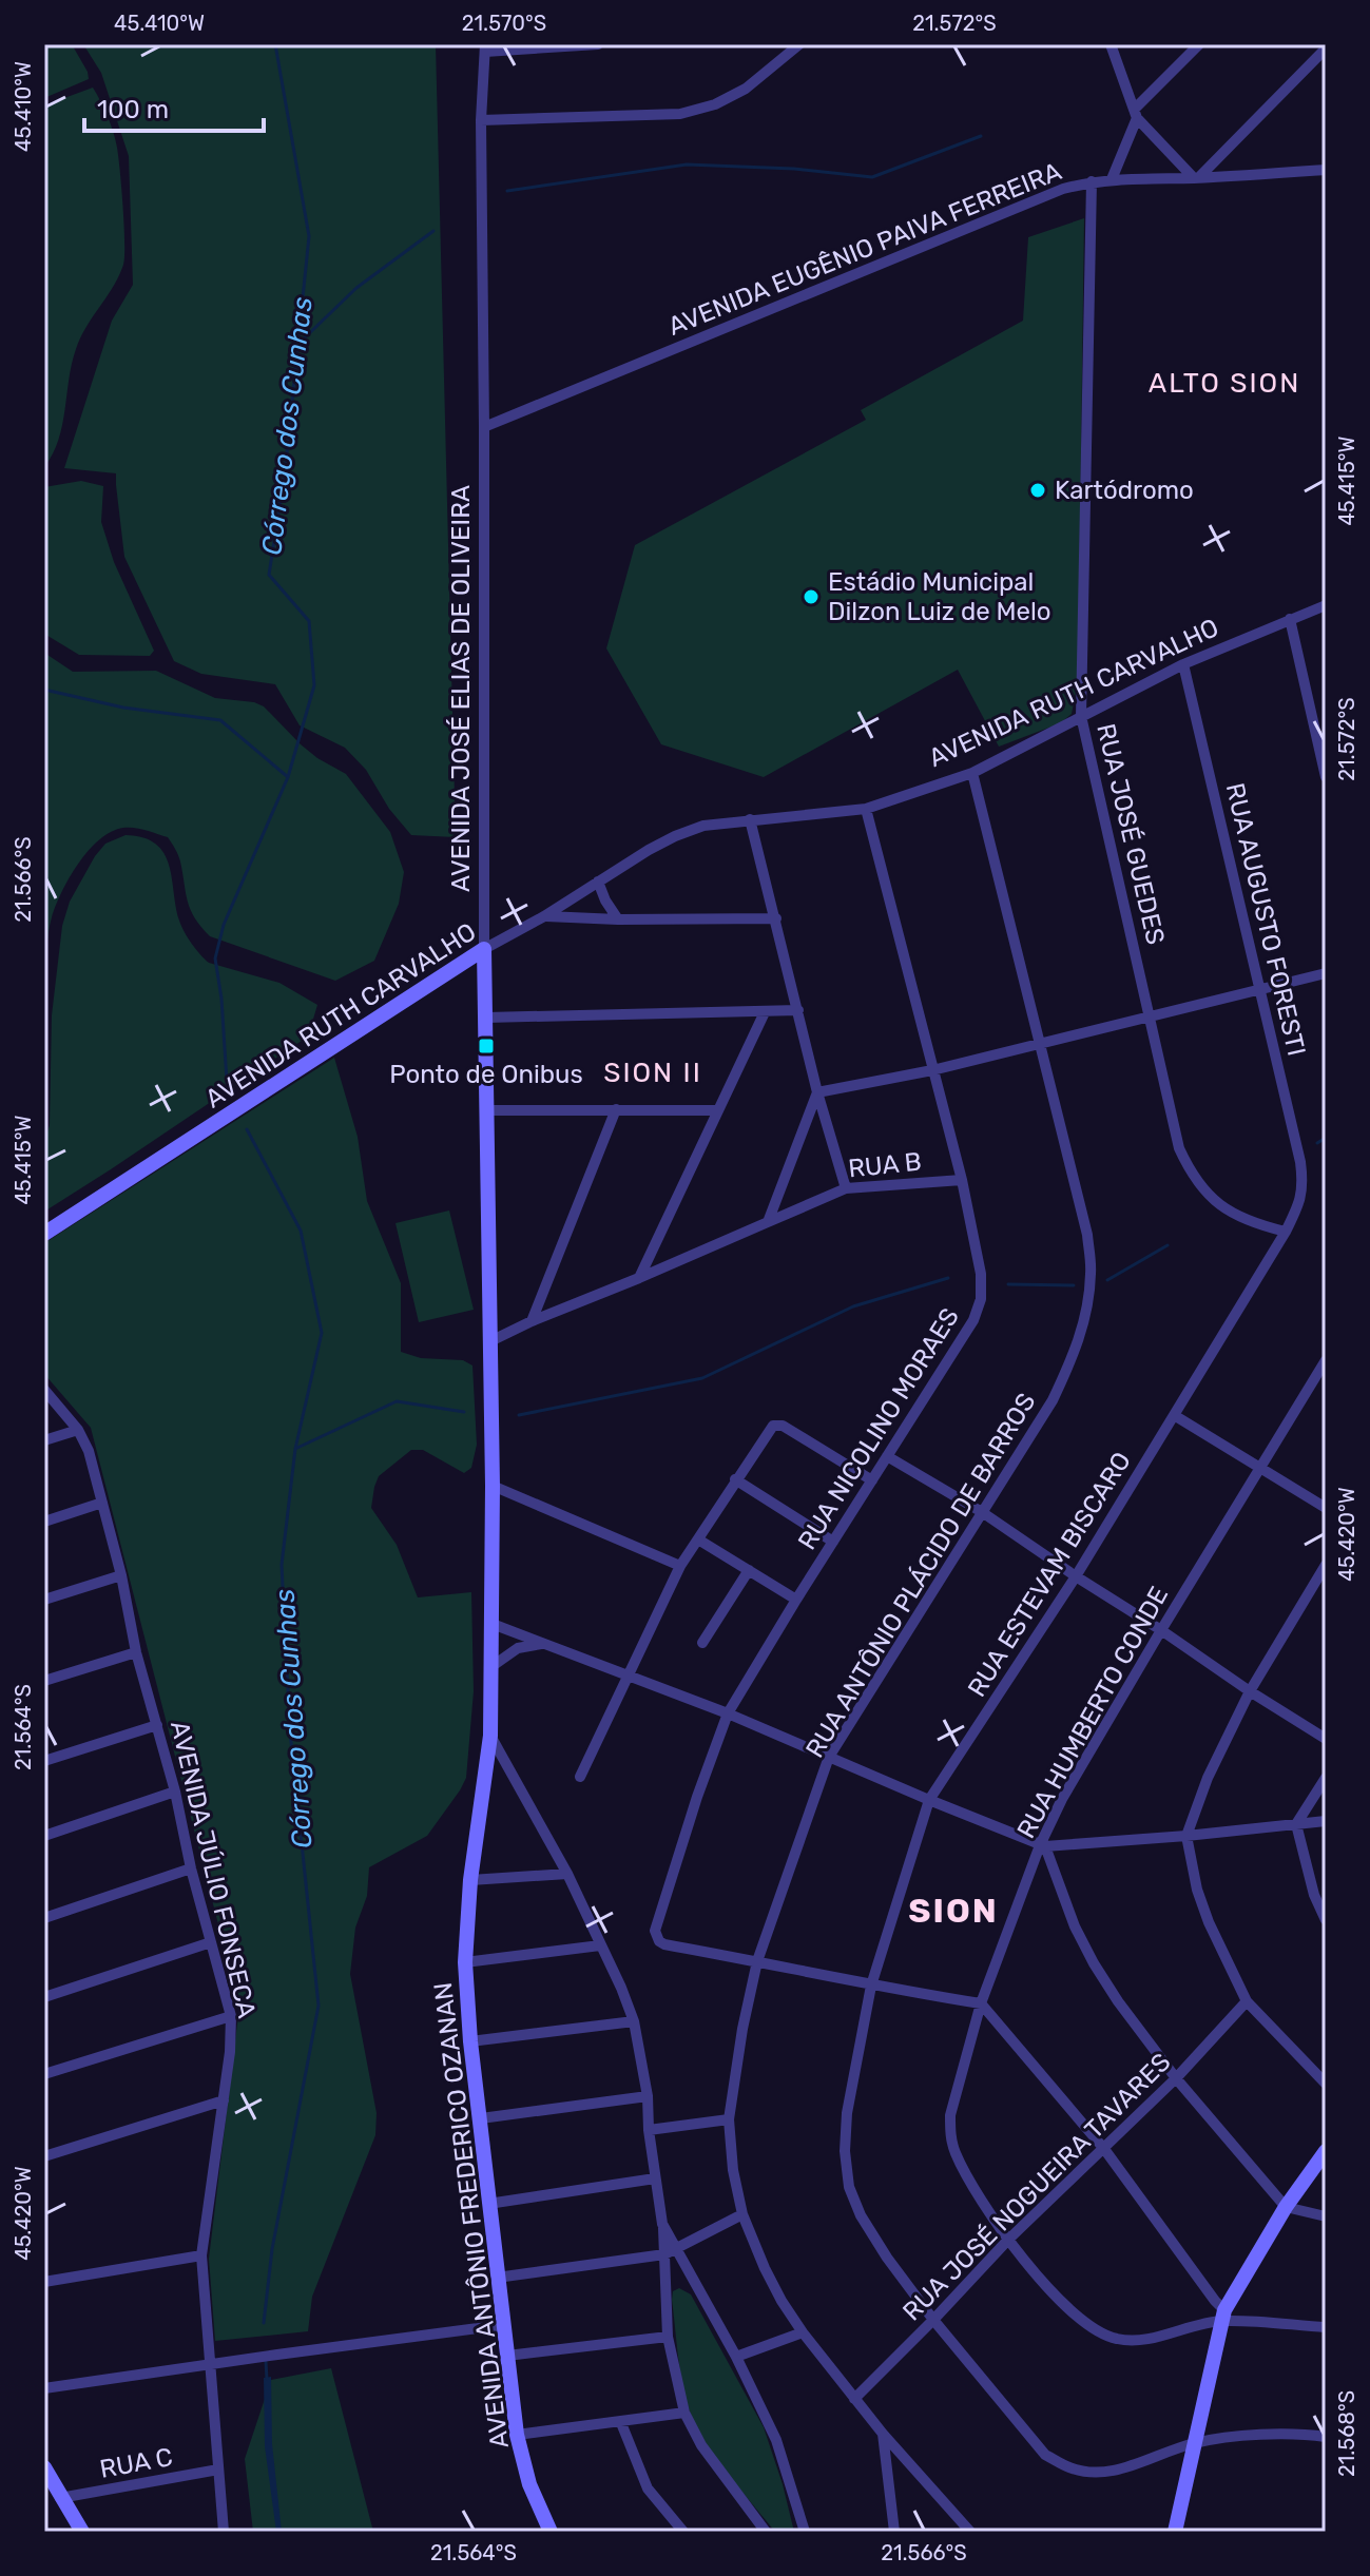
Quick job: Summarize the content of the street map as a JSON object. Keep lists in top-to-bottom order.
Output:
{
  "streets": {
    "street": [
      "AVENIDA EUGÊNIO PAIVA FERREIRA",
      "AVENIDA JOSÉ ELIAS DE OLIVEIRA",
      "AVENIDA RUTH CARVALHO",
      "RUA JOSÉ GUEDES",
      "RUA AUGUSTO FORESTI",
      "RUA B",
      "RUA NICOLINO MORAES",
      "RUA ESTEVAM BISCARO",
      "RUA ANTÔNIO PLÁCIDO DE BARROS",
      "RUA HUMBERTO CONDE",
      "AVENIDA JÚLIO FONSECA",
      "RUA JOSÉ NOGUEIRA TAVARES",
      "AVENIDA ANTÔNIO FREDERICO OZANAN",
      "RUA C"
    ]
  },
  "crossings": [
    ["AVENIDA EUGÊNIO PAIVA FERREIRA", "AVENIDA JOSÉ ELIAS DE OLIVEIRA"],
    ["AVENIDA EUGÊNIO PAIVA FERREIRA", "RUA JOSÉ GUEDES"],
    ["AVENIDA JOSÉ ELIAS DE OLIVEIRA", "AVENIDA RUTH CARVALHO"],
    ["AVENIDA JOSÉ ELIAS DE OLIVEIRA", "RUA B"],
    ["AVENIDA JOSÉ ELIAS DE OLIVEIRA", "AVENIDA ANTÔNIO FREDERICO OZANAN"],
    ["AVENIDA RUTH CARVALHO", "RUA JOSÉ GUEDES"],
    ["AVENIDA RUTH CARVALHO", "RUA AUGUSTO FORESTI"],
    ["AVENIDA RUTH CARVALHO", "RUA NICOLINO MORAES"],
    ["AVENIDA RUTH CARVALHO", "RUA ANTÔNIO PLÁCIDO DE BARROS"],
    ["RUA JOSÉ GUEDES", "RUA AUGUSTO FORESTI"],
    ["RUA JOSÉ GUEDES", "RUA ESTEVAM BISCARO"],
    ["RUA AUGUSTO FORESTI", "RUA ESTEVAM BISCARO"],
    ["RUA B", "RUA NICOLINO MORAES"],
    ["RUA NICOLINO MORAES", "RUA ANTÔNIO PLÁCIDO DE BARROS"],
    ["RUA ESTEVAM BISCARO", "RUA JOSÉ NOGUEIRA TAVARES"],
    ["RUA ANTÔNIO PLÁCIDO DE BARROS", "RUA JOSÉ NOGUEIRA TAVARES"],
    ["RUA HUMBERTO CONDE", "RUA JOSÉ NOGUEIRA TAVARES"],
    ["AVENIDA JÚLIO FONSECA", "RUA C"]
  ],
  "districts": ["ALTO SION", "SION II", "SION"],
  "water": ["Córrego dos Cunhas"],
  "places": {
    "other": ["Kartódromo", "Estádio Municipal Dilzon Luiz de Melo"],
    "transit": ["Ponto de Onibus"]
  },
  "scale_bar": "100 m",
  "coordinates": [
    "45.410°W",
    "21.570°S",
    "21.572°S",
    "45.415°W",
    "21.566°S",
    "45.420°W",
    "21.564°S",
    "21.568°S"
  ]
}
